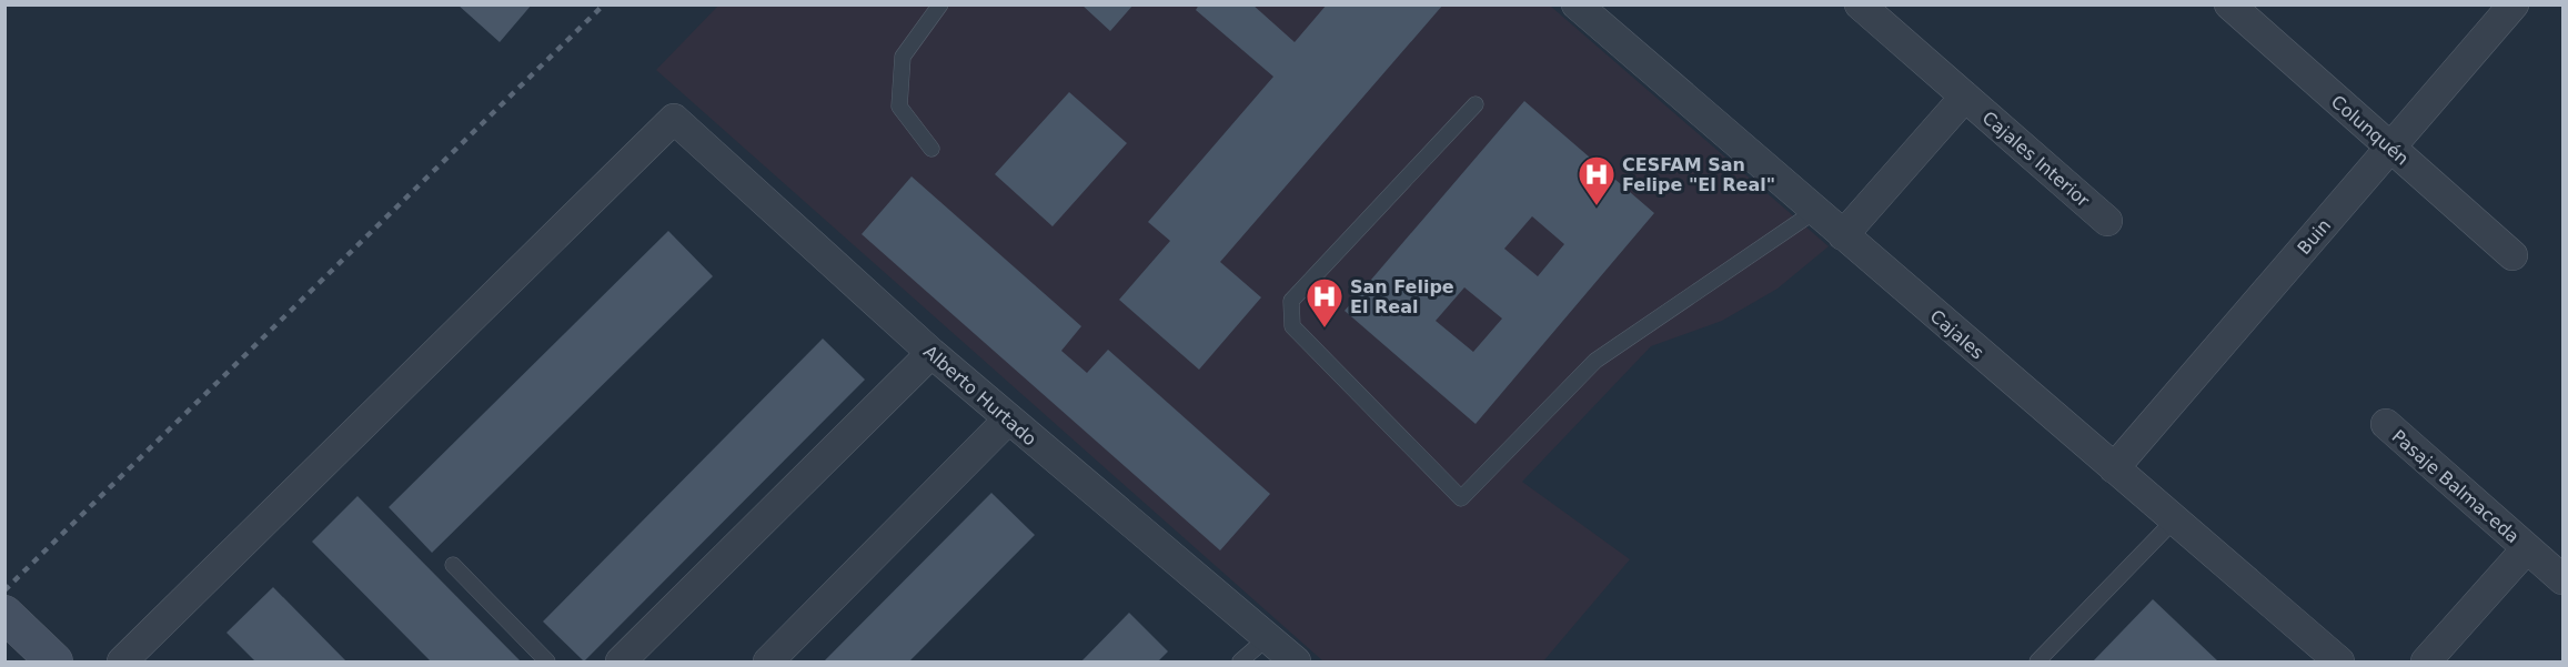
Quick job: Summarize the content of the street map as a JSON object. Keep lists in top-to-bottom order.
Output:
{
  "streets": {
    "street": [
      "Colunquén",
      "Cajales Interior",
      "Buin",
      "Cajales",
      "Alberto Hurtado",
      "Pasaje Balmaceda"
    ]
  },
  "crossings": [
    ["Colunquén", "Buin"],
    ["Cajales Interior", "Cajales"],
    ["Buin", "Cajales"]
  ],
  "places": {
    "hospital": ["CESFAM San Felipe \"El Real\"", "San Felipe El Real"]
  }
}
